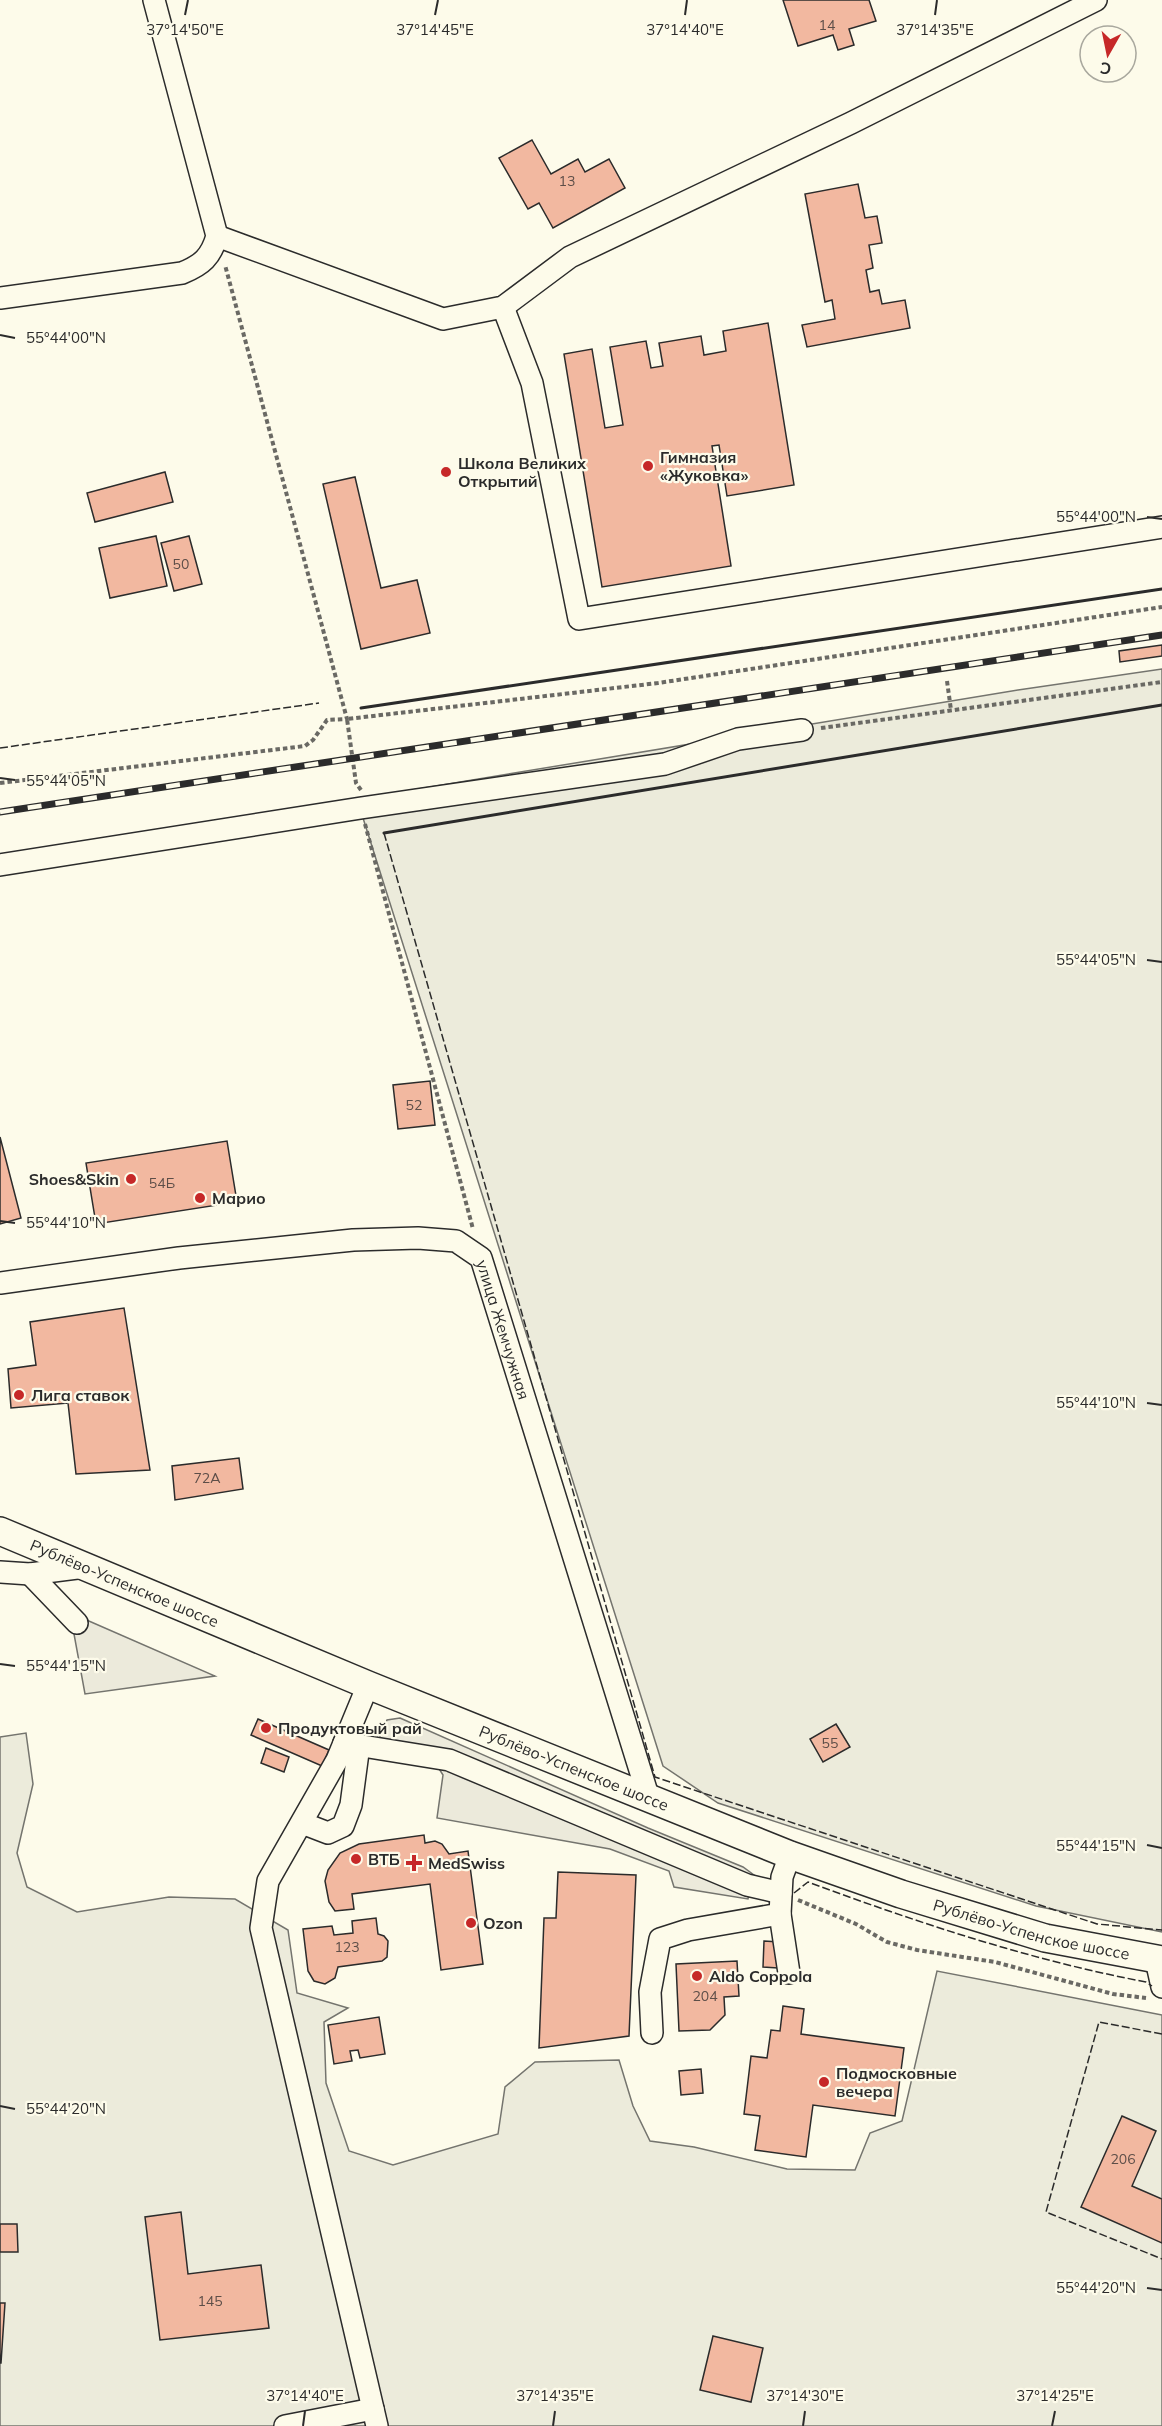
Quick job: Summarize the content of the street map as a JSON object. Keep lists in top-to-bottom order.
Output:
{
  "streets": {
    "main road": ["Рублёво-Успенское шоссе"],
    "street": ["улица Жемчужная"]
  },
  "crossings": [
    ["улица Жемчужная", "Рублёво-Успенское шоссе"]
  ],
  "places": {
    "other": [
      "Гимназия «Жуковка»",
      "Школа Великих Открытий",
      "Shoes&Skin",
      "Марио",
      "Лига ставок",
      "Продуктовый рай",
      "ВТБ",
      "Ozon",
      "Aldo Coppola",
      "Подмосковные вечера"
    ],
    "health": ["MedSwiss"]
  },
  "house_numbers": [
    "14",
    "13",
    "50",
    "52",
    "54Б",
    "72А",
    "55",
    "123",
    "204",
    "206",
    "145"
  ],
  "north": "bottom",
  "coordinates": [
    "37°14'50\"E",
    "37°14'45\"E",
    "37°14'40\"E",
    "37°14'35\"E",
    "55°44'00\"N",
    "55°44'05\"N",
    "55°44'10\"N",
    "55°44'15\"N",
    "55°44'20\"N",
    "37°14'30\"E",
    "37°14'25\"E"
  ]
}
